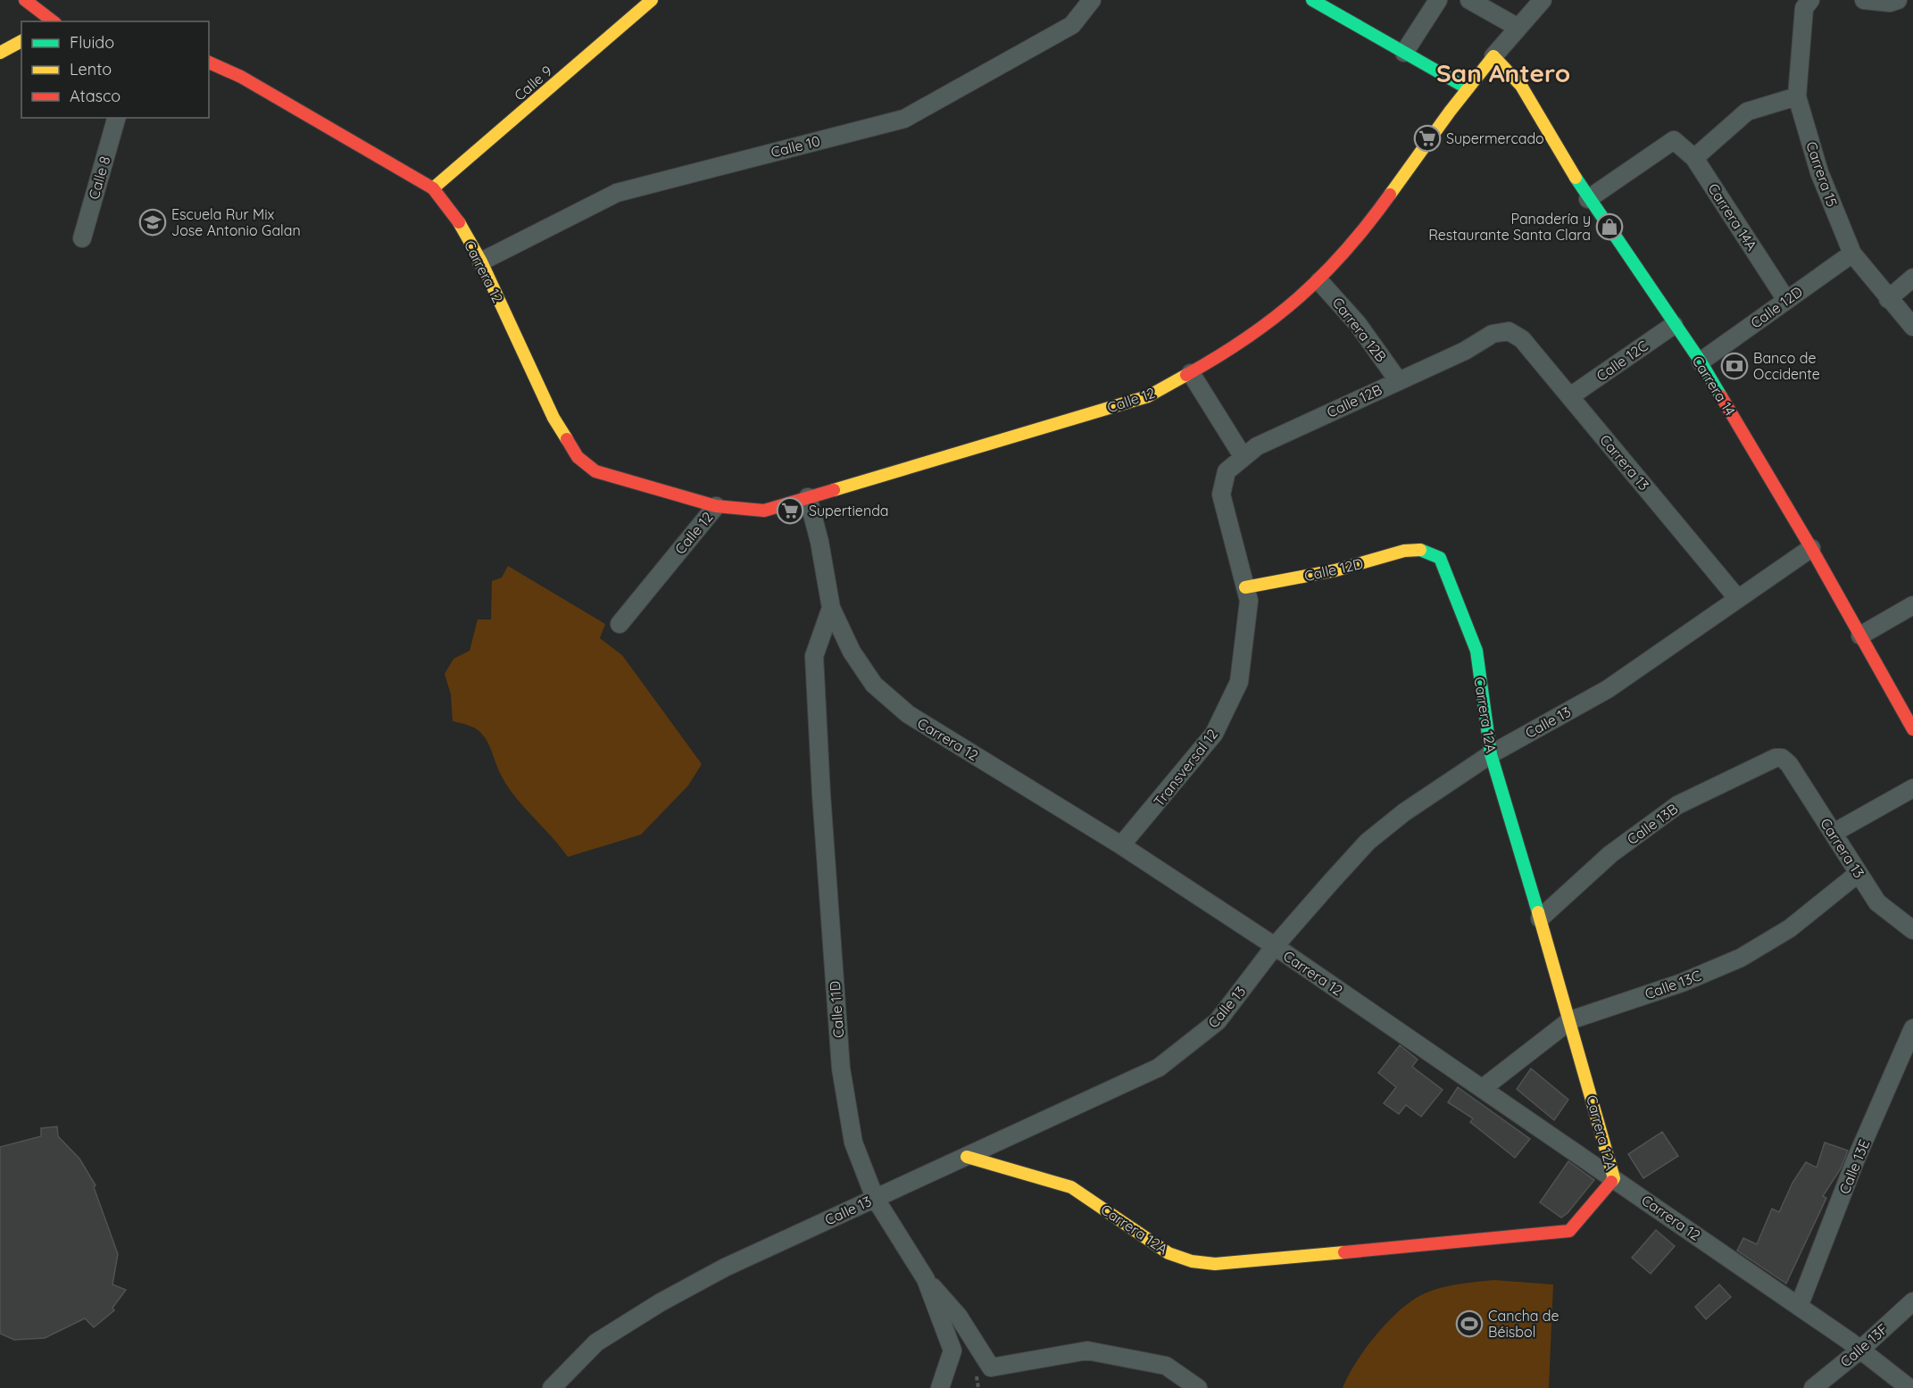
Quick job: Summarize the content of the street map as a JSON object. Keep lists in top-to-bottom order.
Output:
{
  "streets": {
    "street": [
      "Calle 9",
      "Calle 10",
      "Carrera 15",
      "Calle 8",
      "Carrera 14A",
      "Carrera 12",
      "Calle 12D",
      "Carrera 12B",
      "Calle 12C",
      "Carrera 14",
      "Calle 12",
      "Calle 12B",
      "Carrera 13",
      "Carrera 12A",
      "Calle 13",
      "Transversal 12",
      "Calle 13B",
      "Calle 13C",
      "Calle 11D",
      "Calle 13E",
      "Calle 13F"
    ]
  },
  "crossings": [
    ["Calle 9", "Carrera 12"],
    ["Calle 10", "Carrera 12"],
    ["Carrera 15", "Calle 12D"],
    ["Carrera 14A", "Calle 12D"],
    ["Carrera 14A", "Carrera 14"],
    ["Carrera 12", "Calle 12"],
    ["Carrera 12", "Carrera 12A"],
    ["Carrera 12", "Calle 13"],
    ["Carrera 12", "Transversal 12"],
    ["Carrera 12", "Calle 13C"],
    ["Carrera 12", "Calle 11D"],
    ["Carrera 12", "Calle 13E"],
    ["Carrera 12", "Calle 13F"],
    ["Calle 12D", "Carrera 14"],
    ["Calle 12D", "Calle 12B"],
    ["Calle 12D", "Carrera 12A"],
    ["Calle 12D", "Transversal 12"],
    ["Carrera 12B", "Calle 12"],
    ["Carrera 12B", "Calle 12B"],
    ["Calle 12C", "Carrera 14"],
    ["Calle 12C", "Carrera 13"],
    ["Carrera 14", "Calle 12"],
    ["Carrera 14", "Calle 13"],
    ["Calle 12B", "Carrera 13"],
    ["Calle 12B", "Transversal 12"],
    ["Carrera 13", "Calle 13"],
    ["Carrera 13", "Calle 13B"],
    ["Carrera 13", "Calle 13C"],
    ["Carrera 12A", "Calle 13"],
    ["Carrera 12A", "Calle 13B"],
    ["Carrera 12A", "Calle 13C"],
    ["Calle 13", "Calle 11D"]
  ],
  "districts": ["San Antero"],
  "places": {
    "supermarket": ["Supermercado", "Supertienda"],
    "school or university": ["Escuela Rur Mix Jose Antonio Galan"],
    "shop": ["Panadería y Restaurante Santa Clara"],
    "bank": ["Banco de Occidente"],
    "sports": ["Cancha de Béisbol"]
  },
  "legend": ["Fluido", "Lento", "Atasco"]
}
